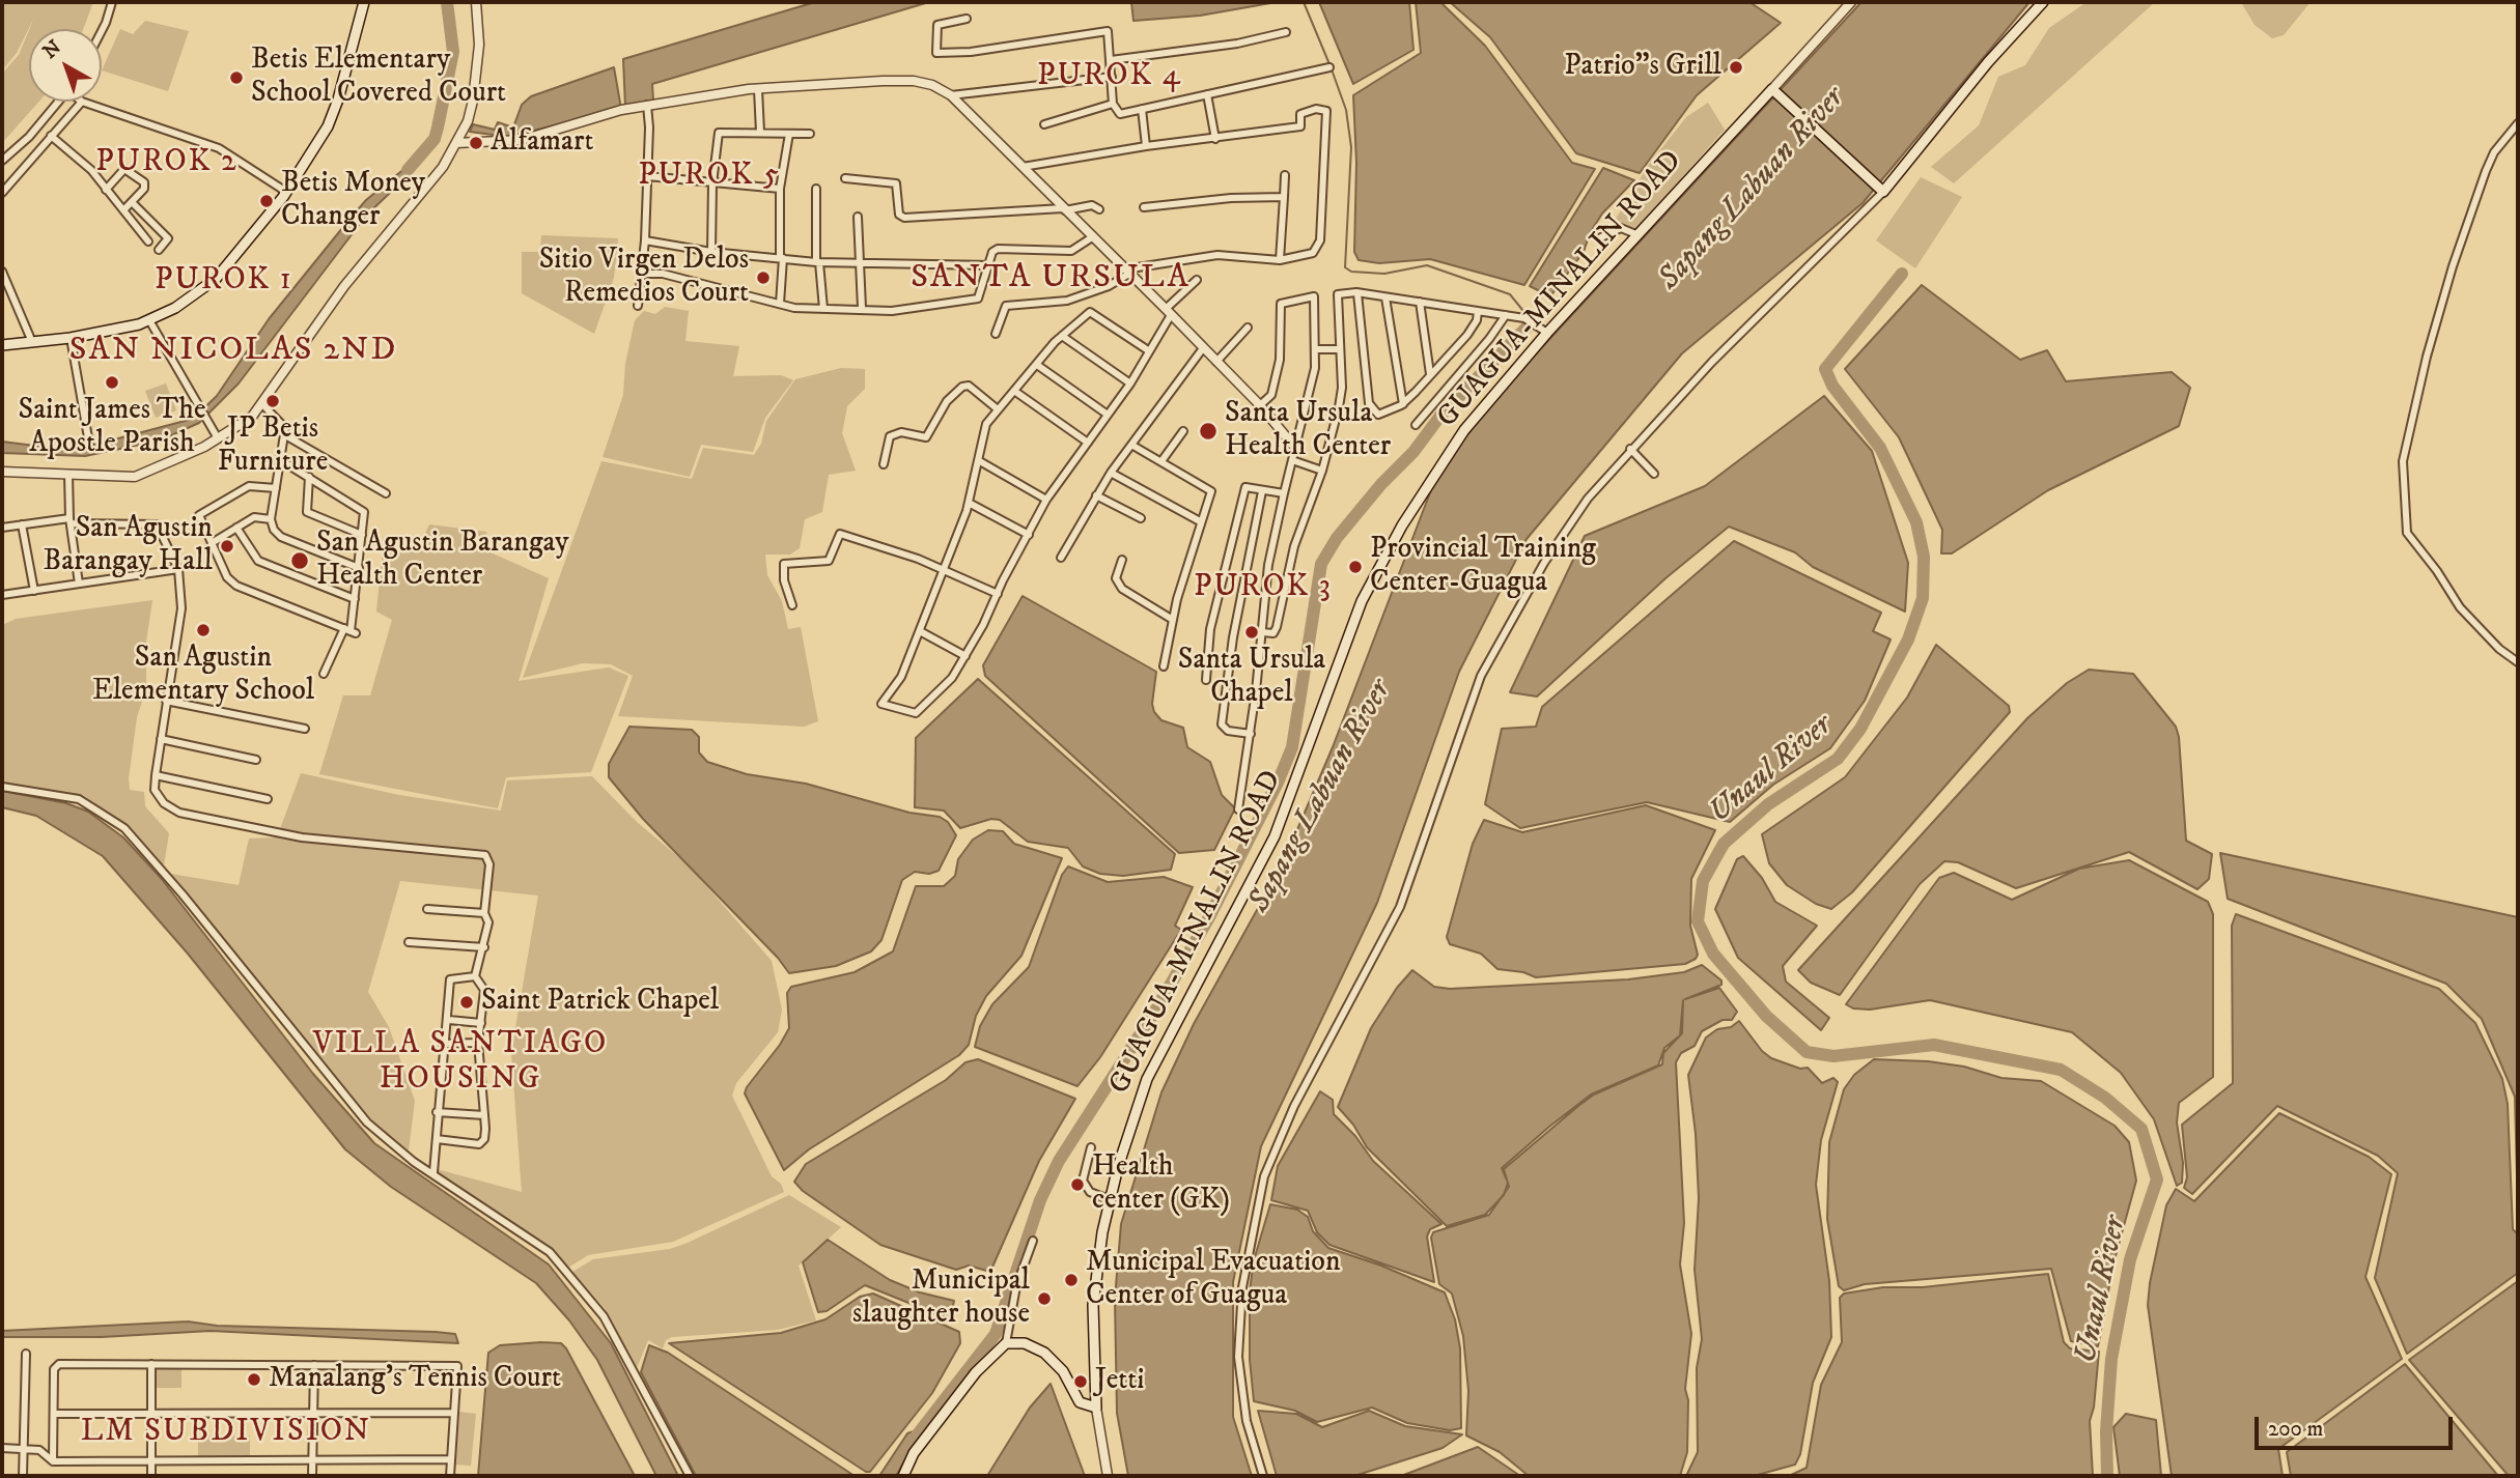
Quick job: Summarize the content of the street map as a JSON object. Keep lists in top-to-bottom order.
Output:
{
  "streets": {
    "main road": ["GUAGUA-MINALIN ROAD"]
  },
  "districts": [
    "PUROK 4",
    "PUROK 2",
    "PUROK 5",
    "SANTA URSULA",
    "PUROK 1",
    "SAN NICOLAS 2ND",
    "PUROK 3",
    "VILLA SANTIAGO HOUSING",
    "LM SUBDIVISION"
  ],
  "water": ["Sapang Labuan River", "Unaul River"],
  "places": [
    "Patrio\"s Grill",
    "Betis Elementary School Covered Court",
    "Alfamart",
    "Betis Money Changer",
    "Sitio Virgen Delos Remedios Court",
    "Saint James The Apostle Parish",
    "JP Betis Furniture",
    "Santa Ursula Health Center",
    "San Agustin Barangay Hall",
    "San Agustin Barangay Health Center",
    "Provincial Training Center-Guagua",
    "San Agustin Elementary School",
    "Santa Ursula Chapel",
    "Saint Patrick Chapel",
    "Health center (GK)",
    "Municipal Evacuation Center of Guagua",
    "Municipal slaughter house",
    "Manalang's Tennis Court",
    "Jetti"
  ],
  "scale_bar": "200 m",
  "north": "top left"
}
